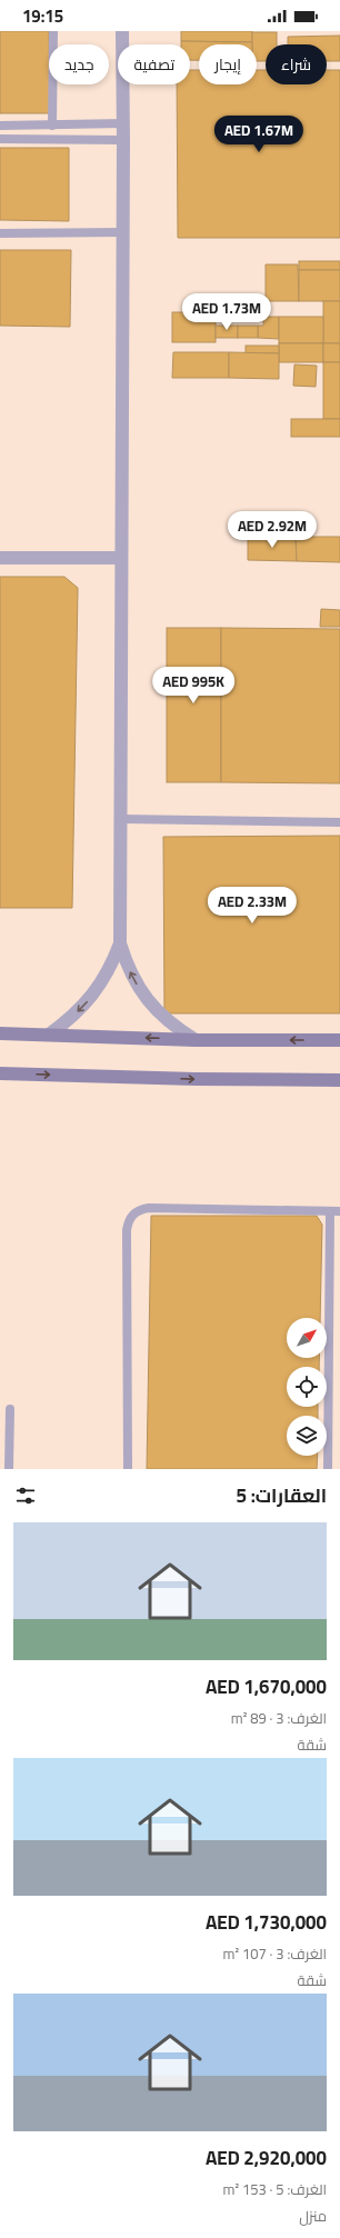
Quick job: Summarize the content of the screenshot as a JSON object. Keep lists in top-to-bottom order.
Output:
{
  "north": "top right",
  "page": {
    "status": "19:15",
    "chip": [
      "شراء",
      "إيجار",
      "تصفية",
      "جديد"
    ],
    "price": [
      "AED 1.67M",
      "AED 1.73M",
      "AED 2.92M",
      "AED 995K",
      "AED 2.33M"
    ],
    "heading": "العقارات: 5",
    "list": [
      {
        "name": "AED 1,670,000",
        "note": "الغرف: 3 · 89 m² · شقة"
      },
      {
        "name": "AED 1,730,000",
        "note": "الغرف: 3 · 107 m² · شقة"
      },
      {
        "name": "AED 2,920,000",
        "note": "الغرف: 5 · 153 m² · منزل"
      }
    ]
  }
}
